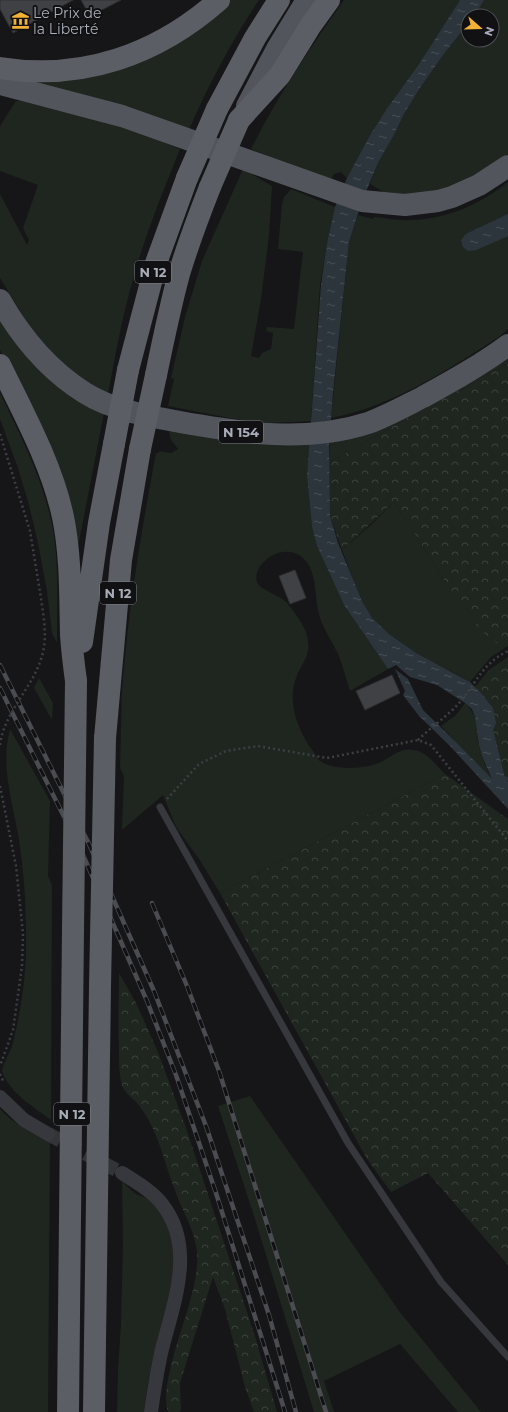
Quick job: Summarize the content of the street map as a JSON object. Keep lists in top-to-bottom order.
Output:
{
  "streets": {
    "highway": ["N 12"],
    "main road": ["N 154"]
  },
  "places": {
    "museum": ["Le Prix de la Liberté"]
  },
  "north": "right"
}
